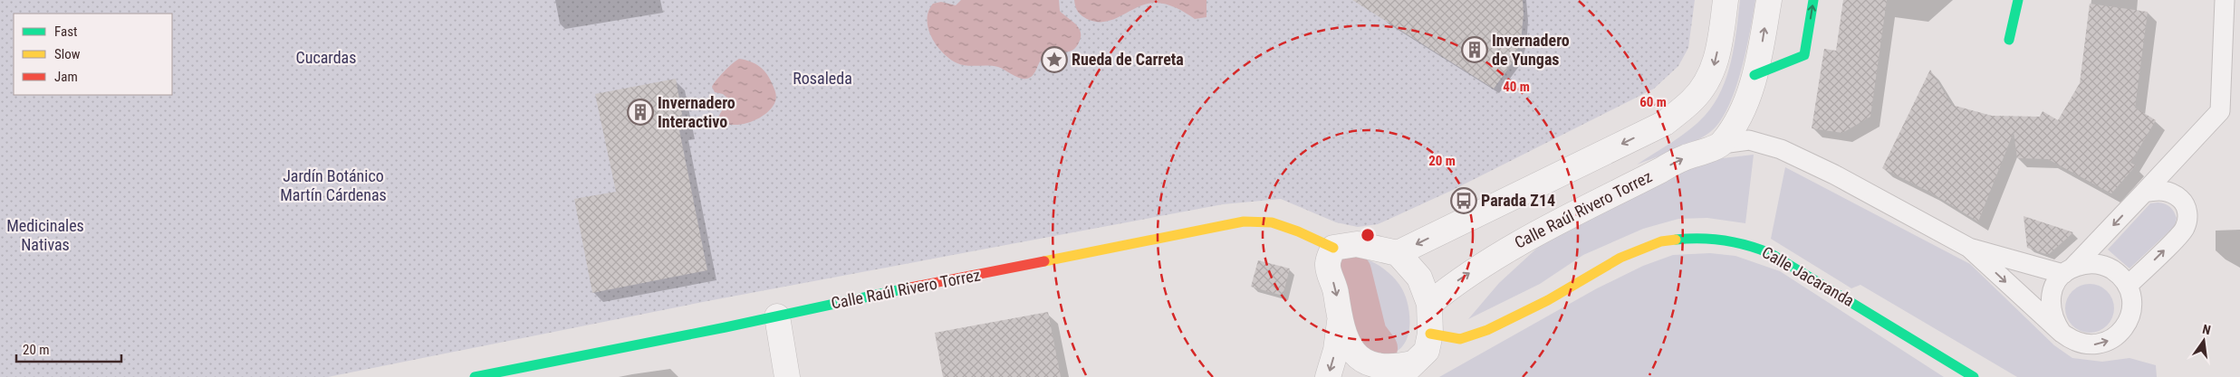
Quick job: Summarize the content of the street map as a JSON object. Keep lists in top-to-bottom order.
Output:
{
  "streets": {
    "street": ["Calle Raúl Rivero Torrez", "Calle Jacaranda"]
  },
  "crossings": [
    ["Calle Raúl Rivero Torrez", "Calle Jacaranda"]
  ],
  "parks": [
    "Cucardas",
    "Rosaleda",
    "Jardín Botánico Martín Cárdenas",
    "Medicinales Nativas"
  ],
  "places": {
    "building": ["Invernadero de Yungas", "Invernadero Interactivo"],
    "place": ["Rueda de Carreta"],
    "bus stop": ["Parada Z14"]
  },
  "legend": ["Fast", "Slow", "Jam"],
  "scale_bar": "20 m",
  "north": "top",
  "rings": ["40 m", "60 m", "20 m"]
}
